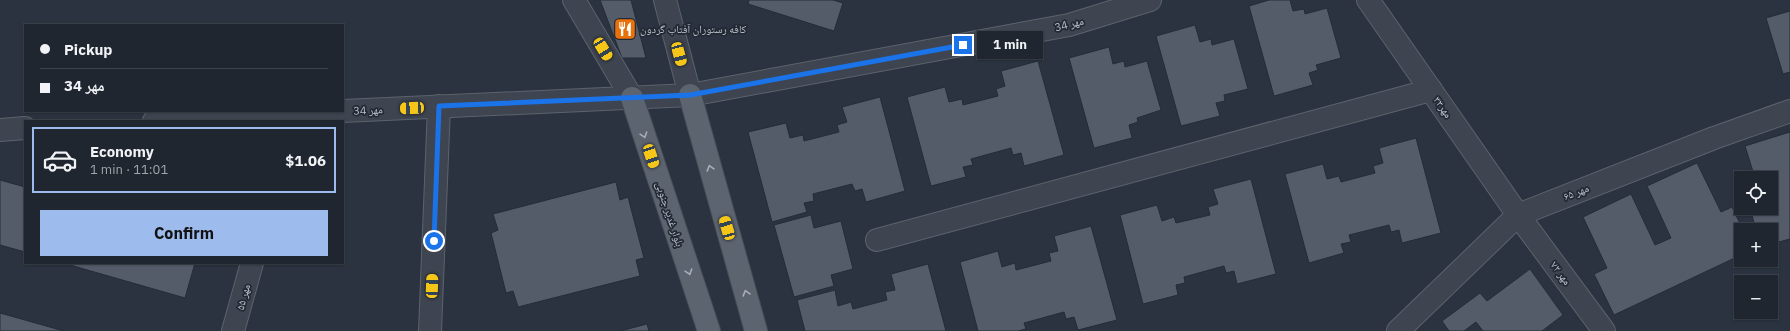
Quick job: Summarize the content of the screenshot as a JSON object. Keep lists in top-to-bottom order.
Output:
{
  "streets": {
    "main road": ["بلوار غدیر جنوبی"],
    "street": [
      "مهر 34",
      "مهر۳۳",
      "مهر ۶۵",
      "مهر ۷۲",
      "مهر ۵۵"
    ]
  },
  "crossings": [
    ["مهر 34", "بلوار غدیر جنوبی"],
    ["مهر۳۳", "مهر ۶۵"],
    ["مهر۳۳", "مهر ۷۲"],
    ["مهر ۶۵", "مهر ۷۲"]
  ],
  "places": {
    "restaurant": ["کافه رستوران آفتاب گردون"]
  },
  "page": {
    "banner": ["Pickup", "مهر 34"],
    "bubble": "1 min",
    "list": [
      {
        "name": "Economy",
        "note": "1 min · 11:01",
        "value": "$1.06"
      }
    ],
    "map_buttons": ["+", "−"],
    "buttons": "Confirm"
  }
}
